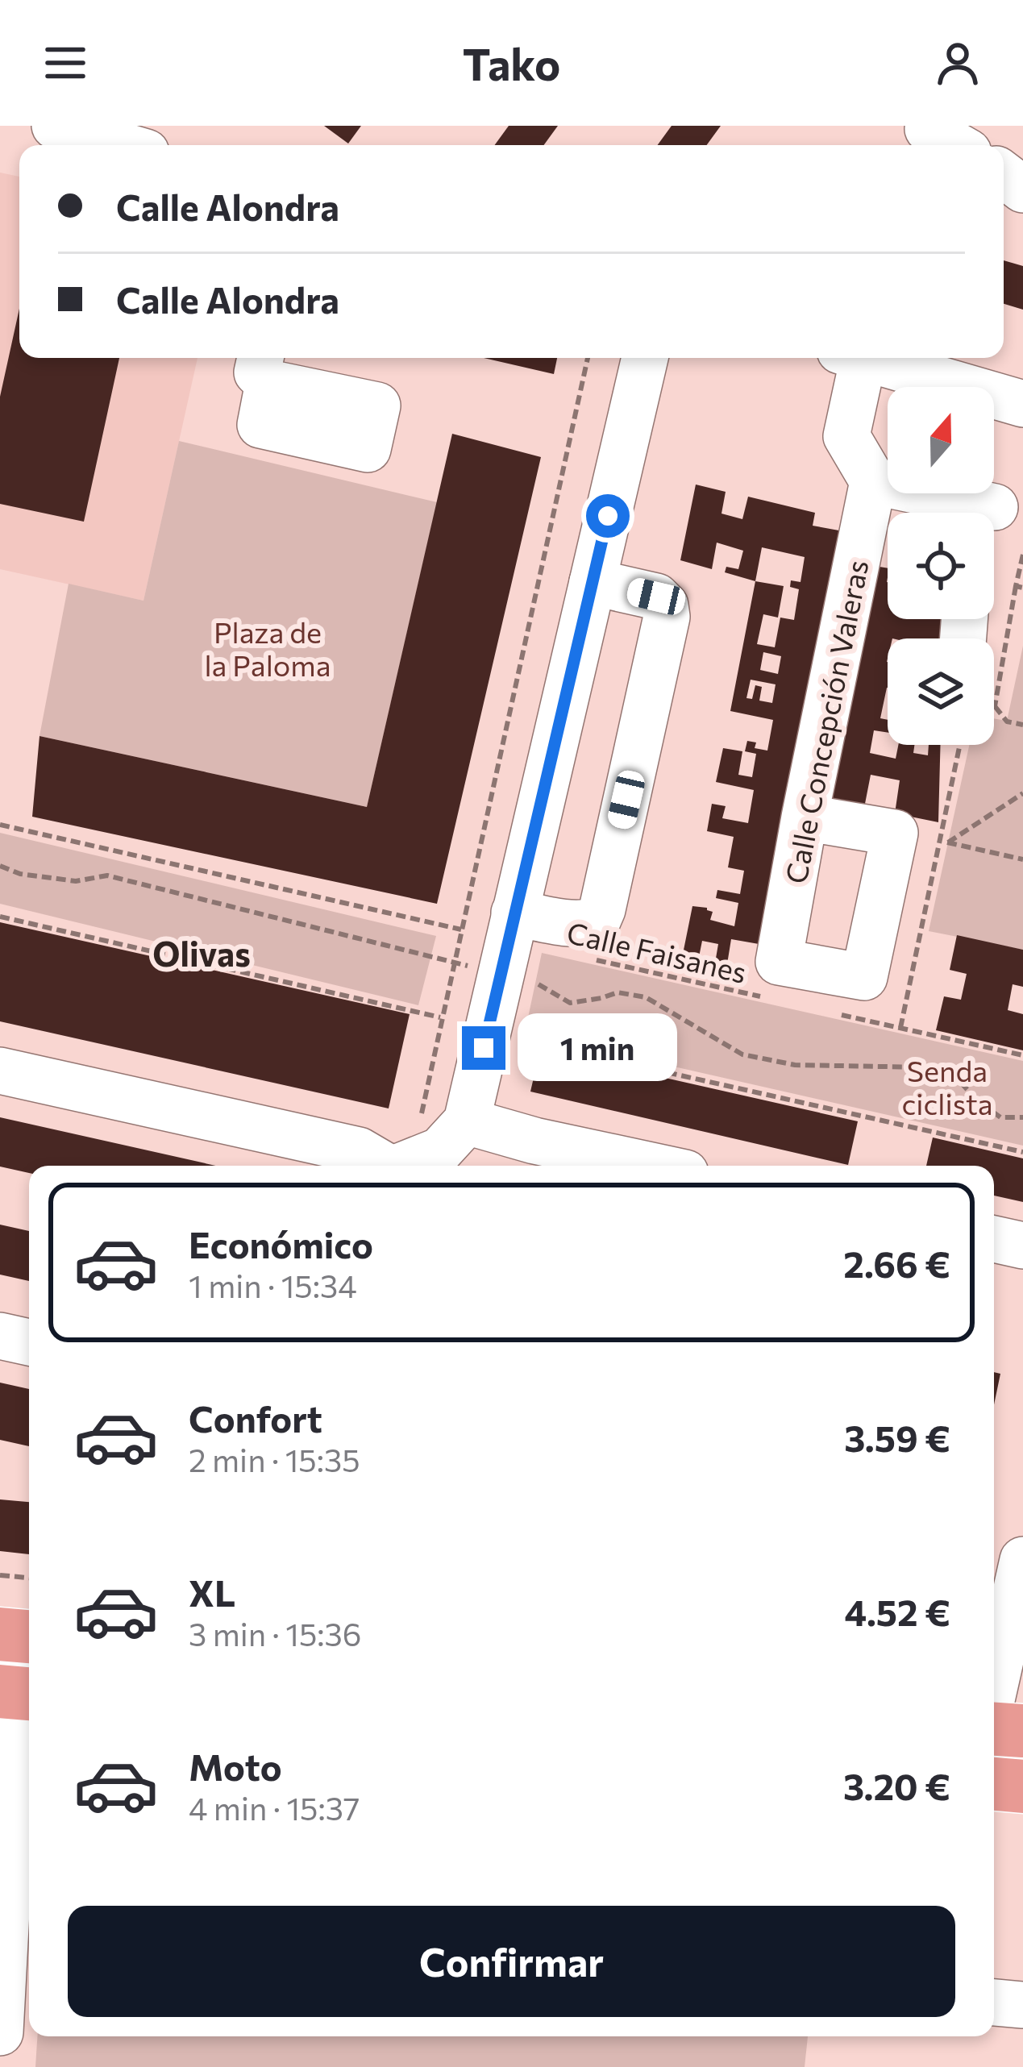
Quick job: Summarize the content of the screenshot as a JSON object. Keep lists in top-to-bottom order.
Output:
{
  "streets": {
    "street": ["Calle Concepción Valeras"],
    "path": ["Calle Faisanes"]
  },
  "crossings": [
    ["Calle Concepción Valeras", "Calle Faisanes"]
  ],
  "districts": ["Olivas"],
  "parks": ["Plaza de la Paloma", "Senda ciclista"],
  "north": "top",
  "page": {
    "header": "Tako",
    "banner": ["Calle Alondra", "Calle Alondra"],
    "bubble": "1 min",
    "list": [
      {
        "name": "Económico",
        "note": "1 min · 15:34",
        "value": "2.66 €"
      },
      {
        "name": "Confort",
        "note": "2 min · 15:35",
        "value": "3.59 €"
      },
      {
        "name": "XL",
        "note": "3 min · 15:36",
        "value": "4.52 €"
      },
      {
        "name": "Moto",
        "note": "4 min · 15:37",
        "value": "3.20 €"
      }
    ],
    "buttons": "Confirmar"
  }
}
